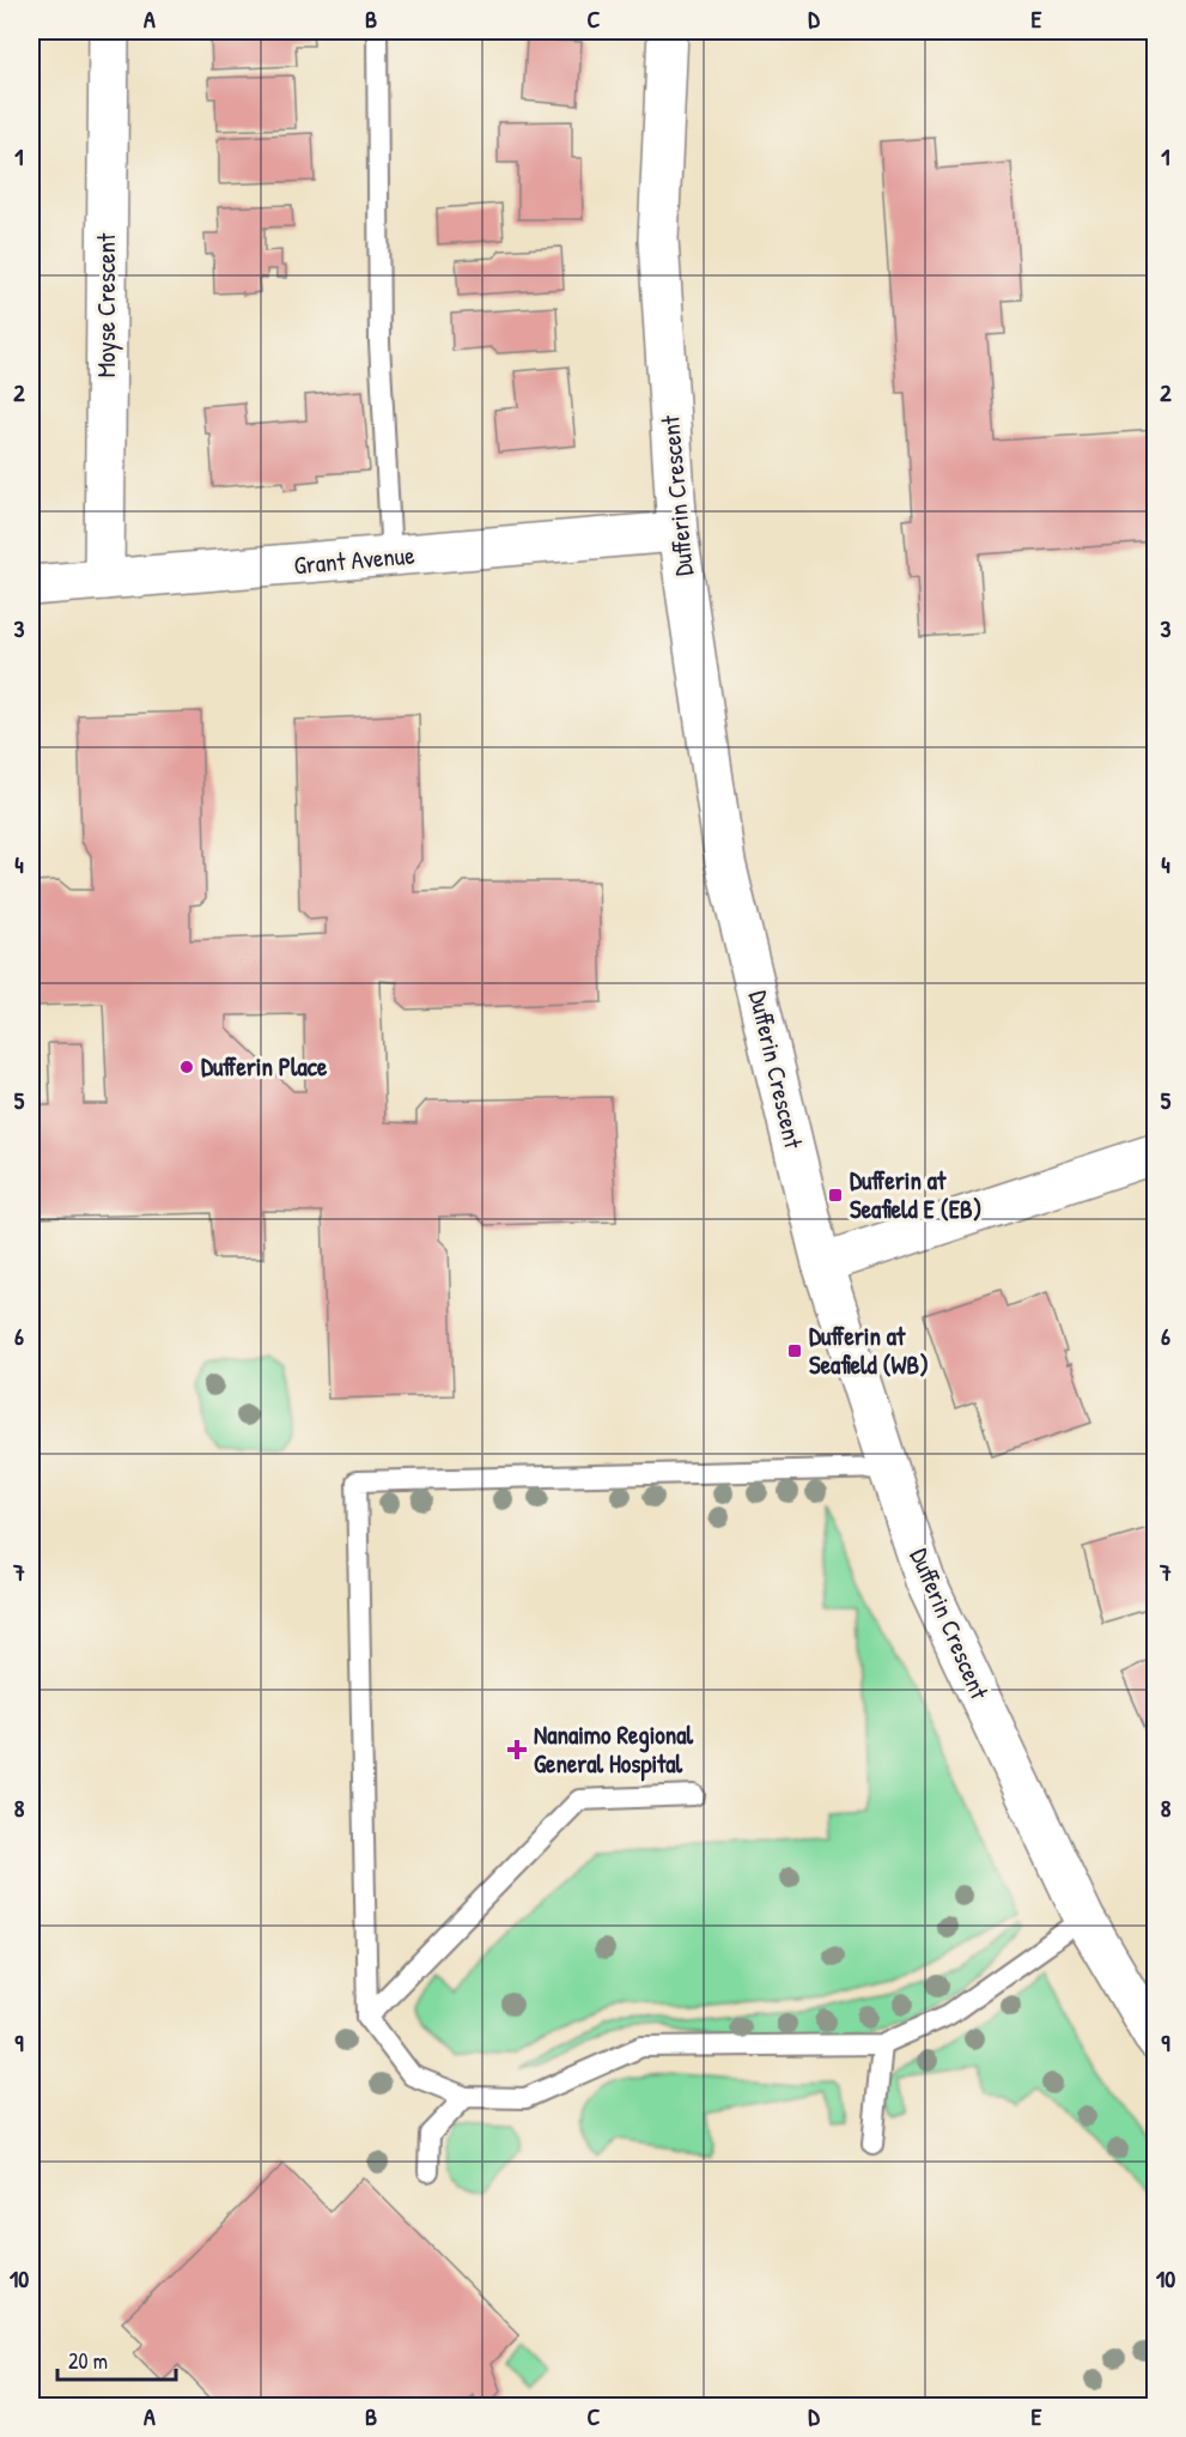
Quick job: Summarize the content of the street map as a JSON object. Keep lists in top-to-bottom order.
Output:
{
  "streets": {
    "street": ["Moyse Crescent", "Dufferin Crescent", "Grant Avenue"]
  },
  "crossings": [
    ["Moyse Crescent", "Grant Avenue"],
    ["Dufferin Crescent", "Grant Avenue"]
  ],
  "places": {
    "other": ["Dufferin Place"],
    "transit": ["Dufferin at Seafield E (EB)", "Dufferin at Seafield (WB)"],
    "health": ["Nanaimo Regional General Hospital"]
  },
  "scale_bar": "20 m",
  "grid": {
    "columns": [
      "A",
      "B",
      "C",
      "D",
      "E"
    ],
    "rows": [
      "1",
      "2",
      "3",
      "4",
      "5",
      "6",
      "7",
      "8",
      "9",
      "10"
    ]
  }
}
